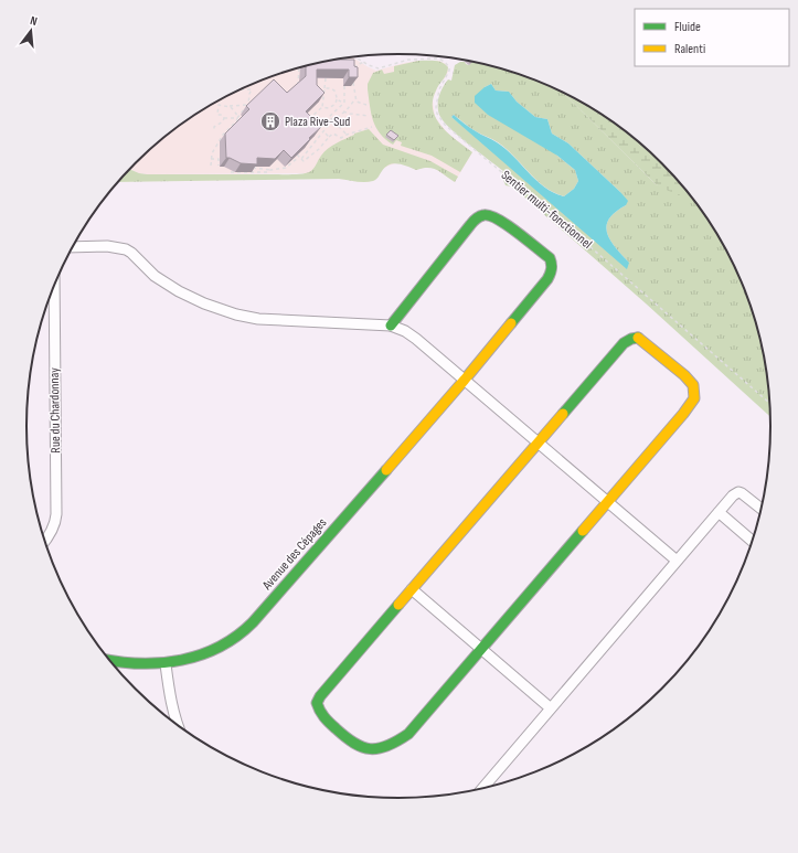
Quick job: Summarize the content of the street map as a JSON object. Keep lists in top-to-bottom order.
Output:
{
  "streets": {
    "street": ["Rue du Chardonnay", "Avenue des Cépages"],
    "path": ["Sentier multi-fonctionnel"]
  },
  "places": {
    "building": ["Plaza Rive-Sud"]
  },
  "legend": ["Fluide", "Ralenti"],
  "north": "top"
}
